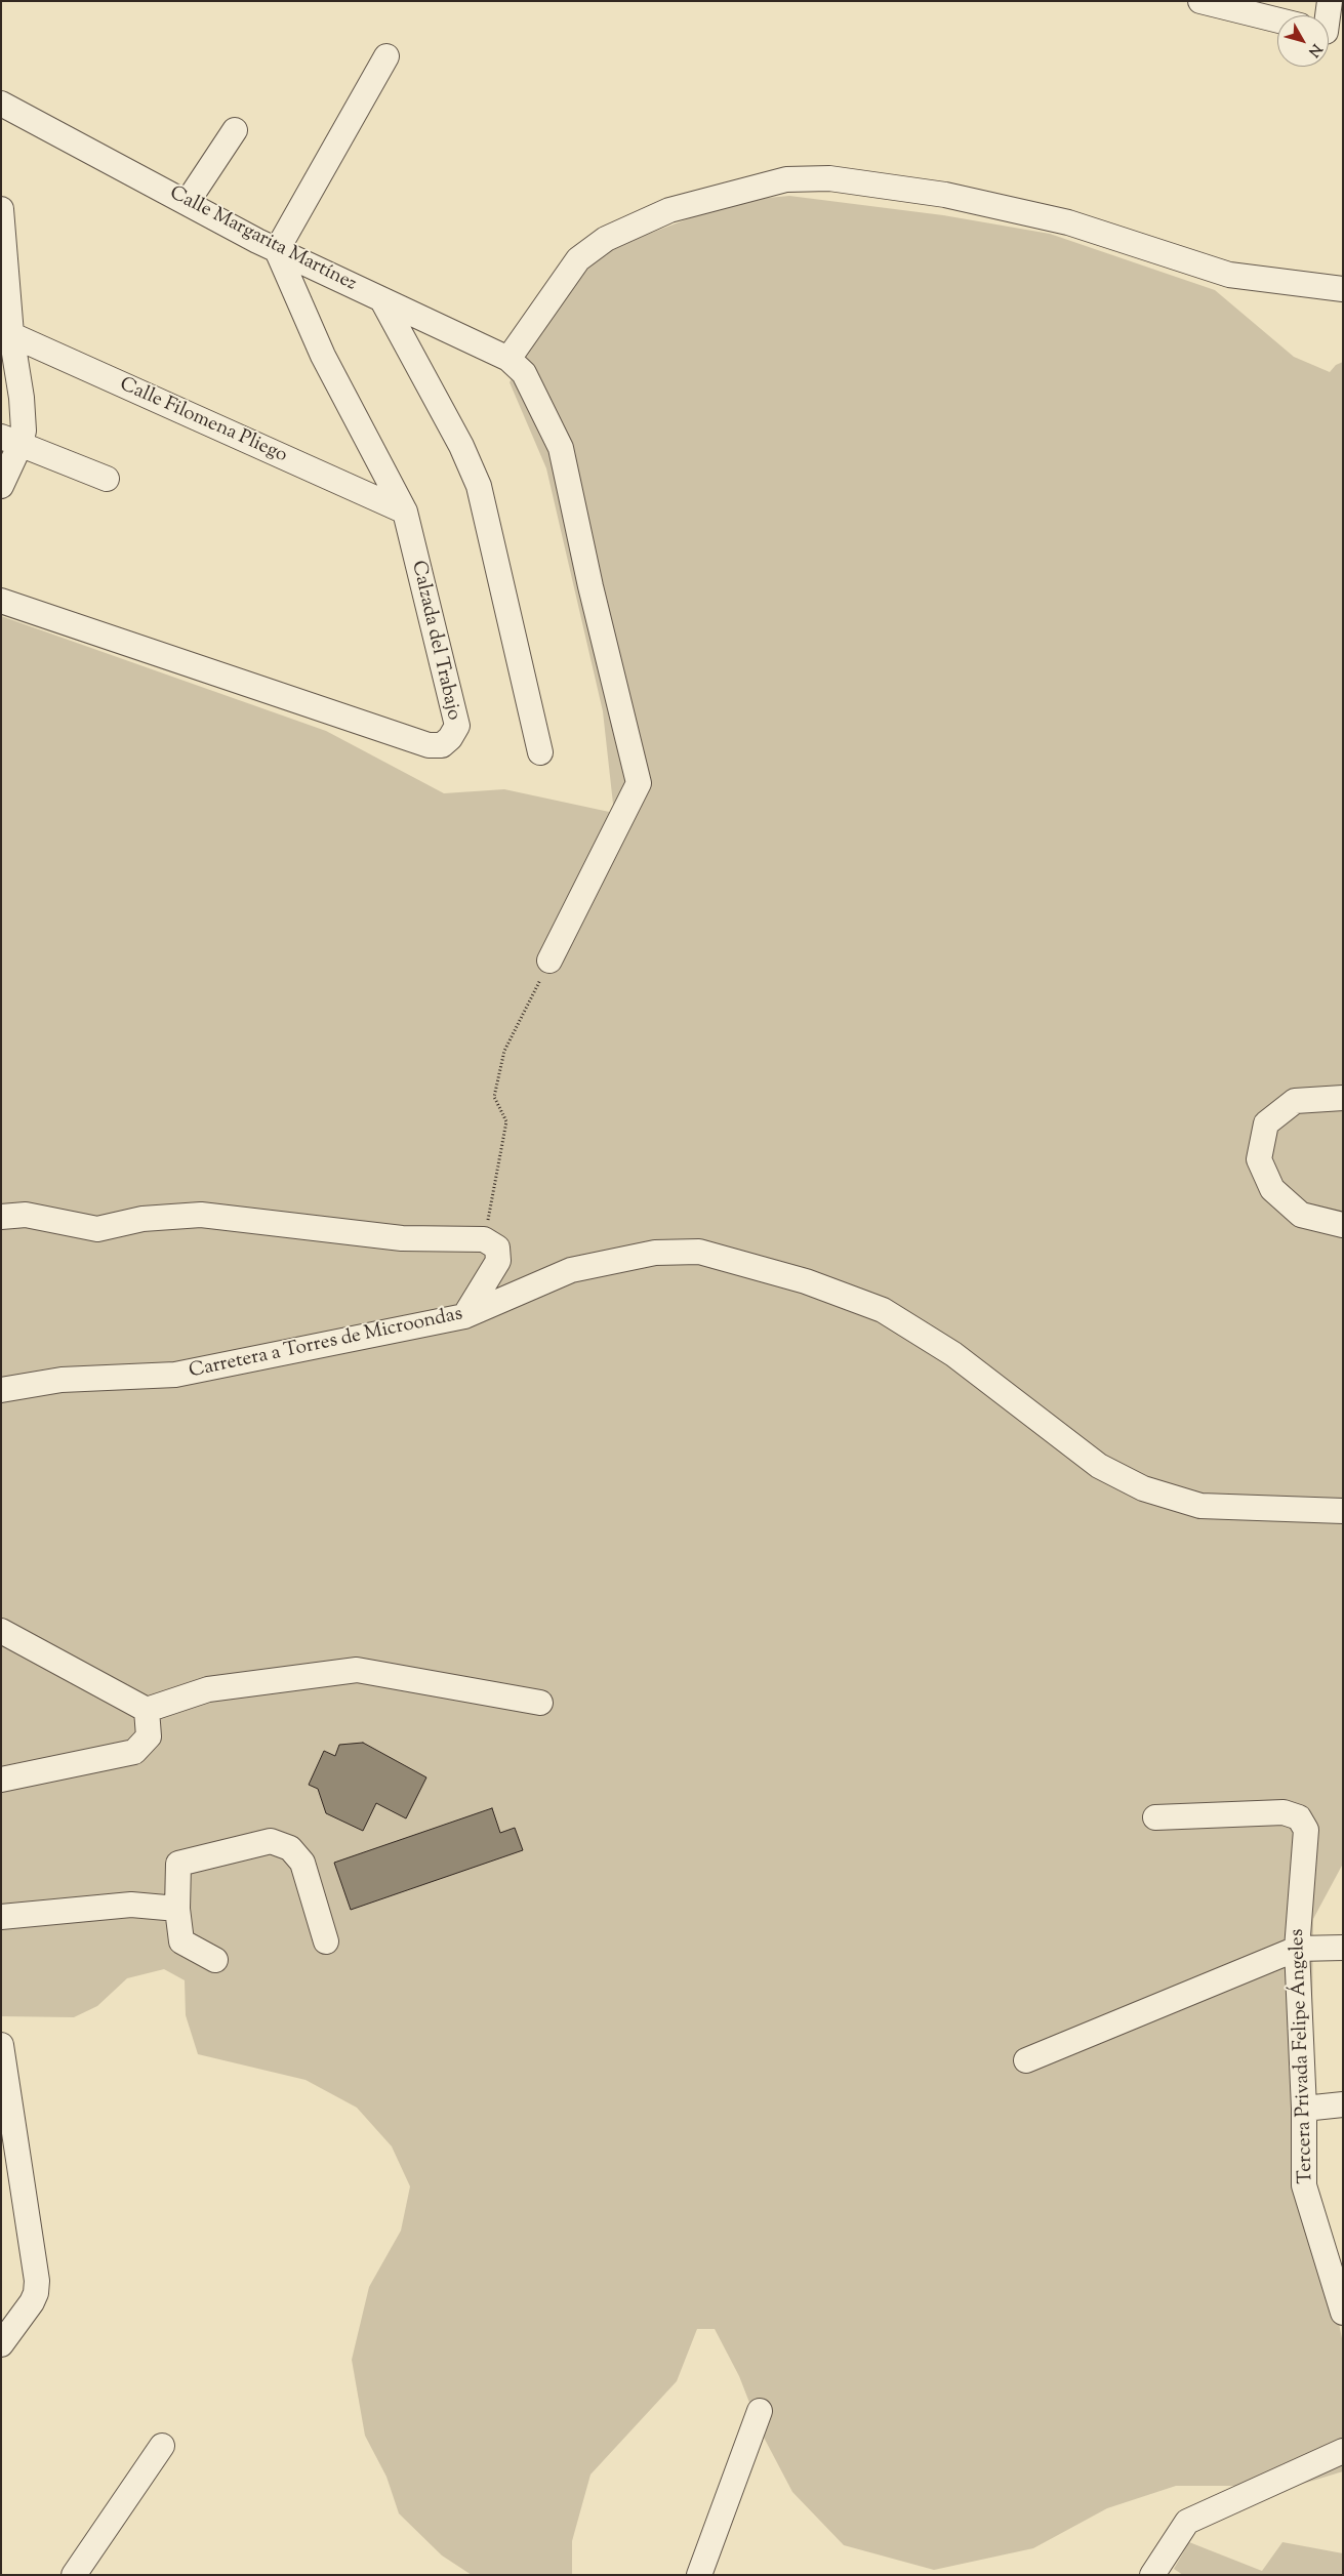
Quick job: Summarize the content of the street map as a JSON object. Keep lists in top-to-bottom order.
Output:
{
  "streets": {
    "street": [
      "Calle Margarita Martínez",
      "Calle Filomena Pliego",
      "Calzada del Trabajo",
      "Carretera a Torres de Microondas",
      "Tercera Privada Felipe Ángeles"
    ]
  },
  "crossings": [
    ["Calle Margarita Martínez", "Calzada del Trabajo"],
    ["Calle Filomena Pliego", "Calzada del Trabajo"]
  ],
  "north": "bottom right"
}
